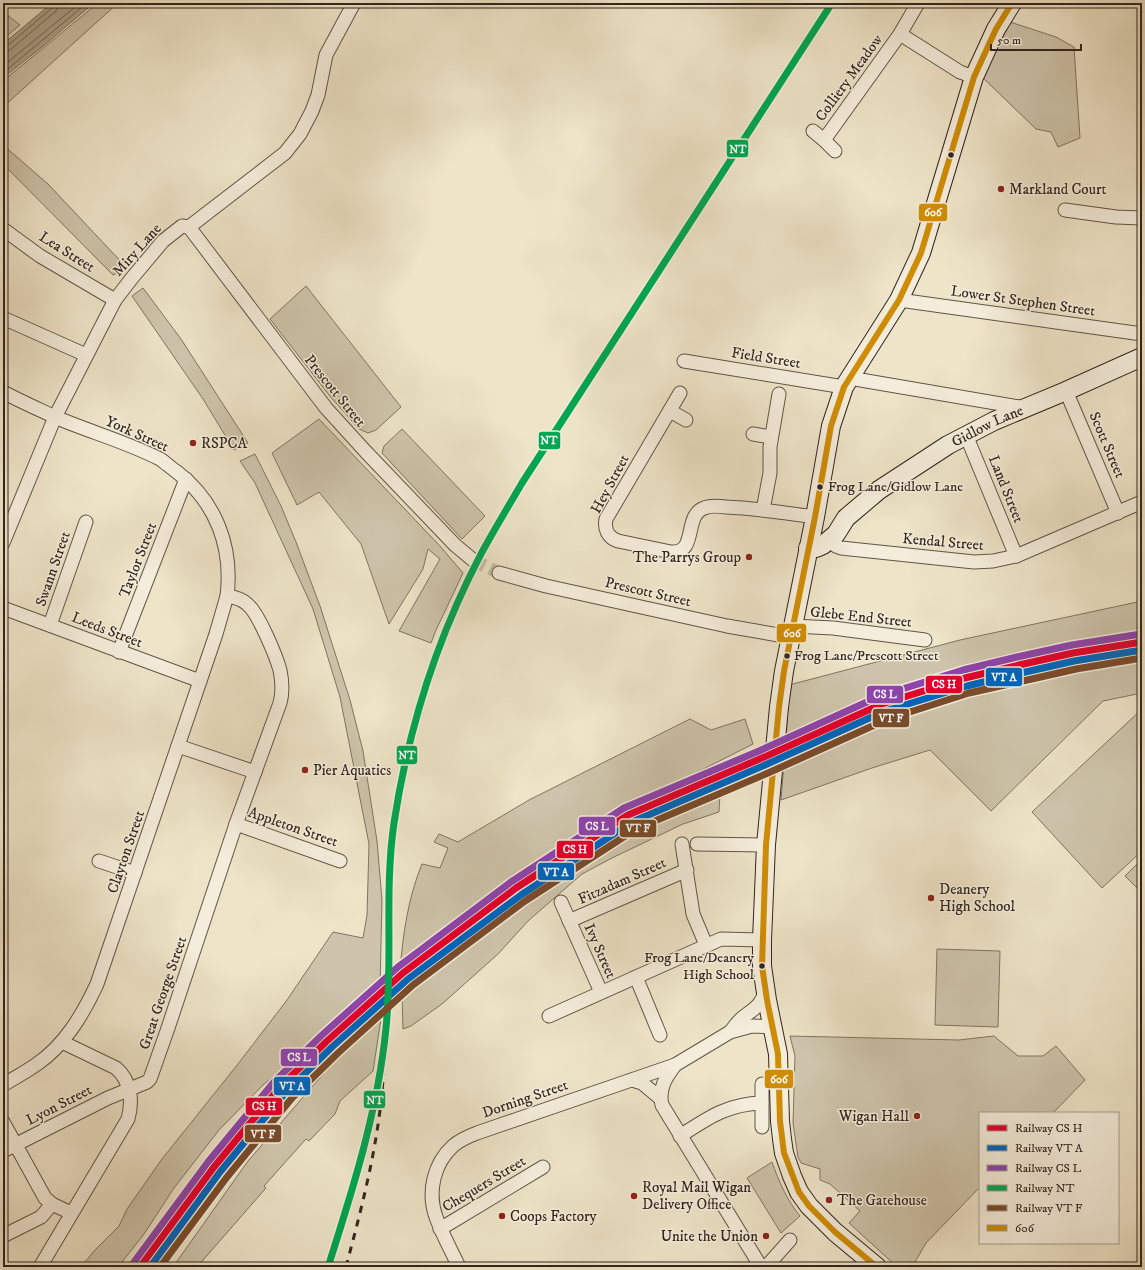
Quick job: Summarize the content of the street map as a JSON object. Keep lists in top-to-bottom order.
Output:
{
  "streets": {
    "street": [
      "Colliery Meadow",
      "Miry Lane",
      "Lea Street",
      "Lower St Stephen Street",
      "Field Street",
      "Prescott Street",
      "Gidlow Lane",
      "York Street",
      "Scott Street",
      "Hey Street",
      "Land Street",
      "Kendal Street",
      "Taylor Street",
      "Swann Street",
      "Glebe End Street",
      "Leeds Street",
      "Appleton Street",
      "Clayton Street",
      "Fitzadam Street",
      "Ivy Street",
      "Great George Street",
      "Dorning Street",
      "Lyon Street",
      "Chequers Street"
    ]
  },
  "crossings": [
    ["Miry Lane", "Lea Street"],
    ["Miry Lane", "Prescott Street"],
    ["Miry Lane", "York Street"],
    ["Field Street", "Gidlow Lane"],
    ["Prescott Street", "Glebe End Street"],
    ["Gidlow Lane", "Scott Street"],
    ["Gidlow Lane", "Land Street"],
    ["Gidlow Lane", "Kendal Street"],
    ["York Street", "Taylor Street"],
    ["York Street", "Clayton Street"],
    ["York Street", "Great George Street"],
    ["Scott Street", "Kendal Street"],
    ["Land Street", "Kendal Street"],
    ["Taylor Street", "Leeds Street"],
    ["Swann Street", "Leeds Street"],
    ["Leeds Street", "Clayton Street"],
    ["Appleton Street", "Great George Street"],
    ["Clayton Street", "Great George Street"],
    ["Fitzadam Street", "Ivy Street"],
    ["Great George Street", "Lyon Street"],
    ["Dorning Street", "Chequers Street"]
  ],
  "places": [
    "Markland Court",
    "RSPCA",
    "Frog Lane/Gidlow Lane",
    "The Parrys Group",
    "Frog Lane/Prescott Street",
    "Pier Aquatics",
    "Deanery High School",
    "Frog Lane/Deanery High School",
    "Wigan Hall",
    "Royal Mail Wigan Delivery Office",
    "The Gatehouse",
    "Coops Factory",
    "Unite the Union"
  ],
  "lines": ["rail line NT", "transit line 606"],
  "legend": [
    "Railway CS H",
    "Railway VT A",
    "Railway CS L",
    "Railway NT",
    "Railway VT F",
    "606"
  ],
  "scale_bar": "50 m"
}
